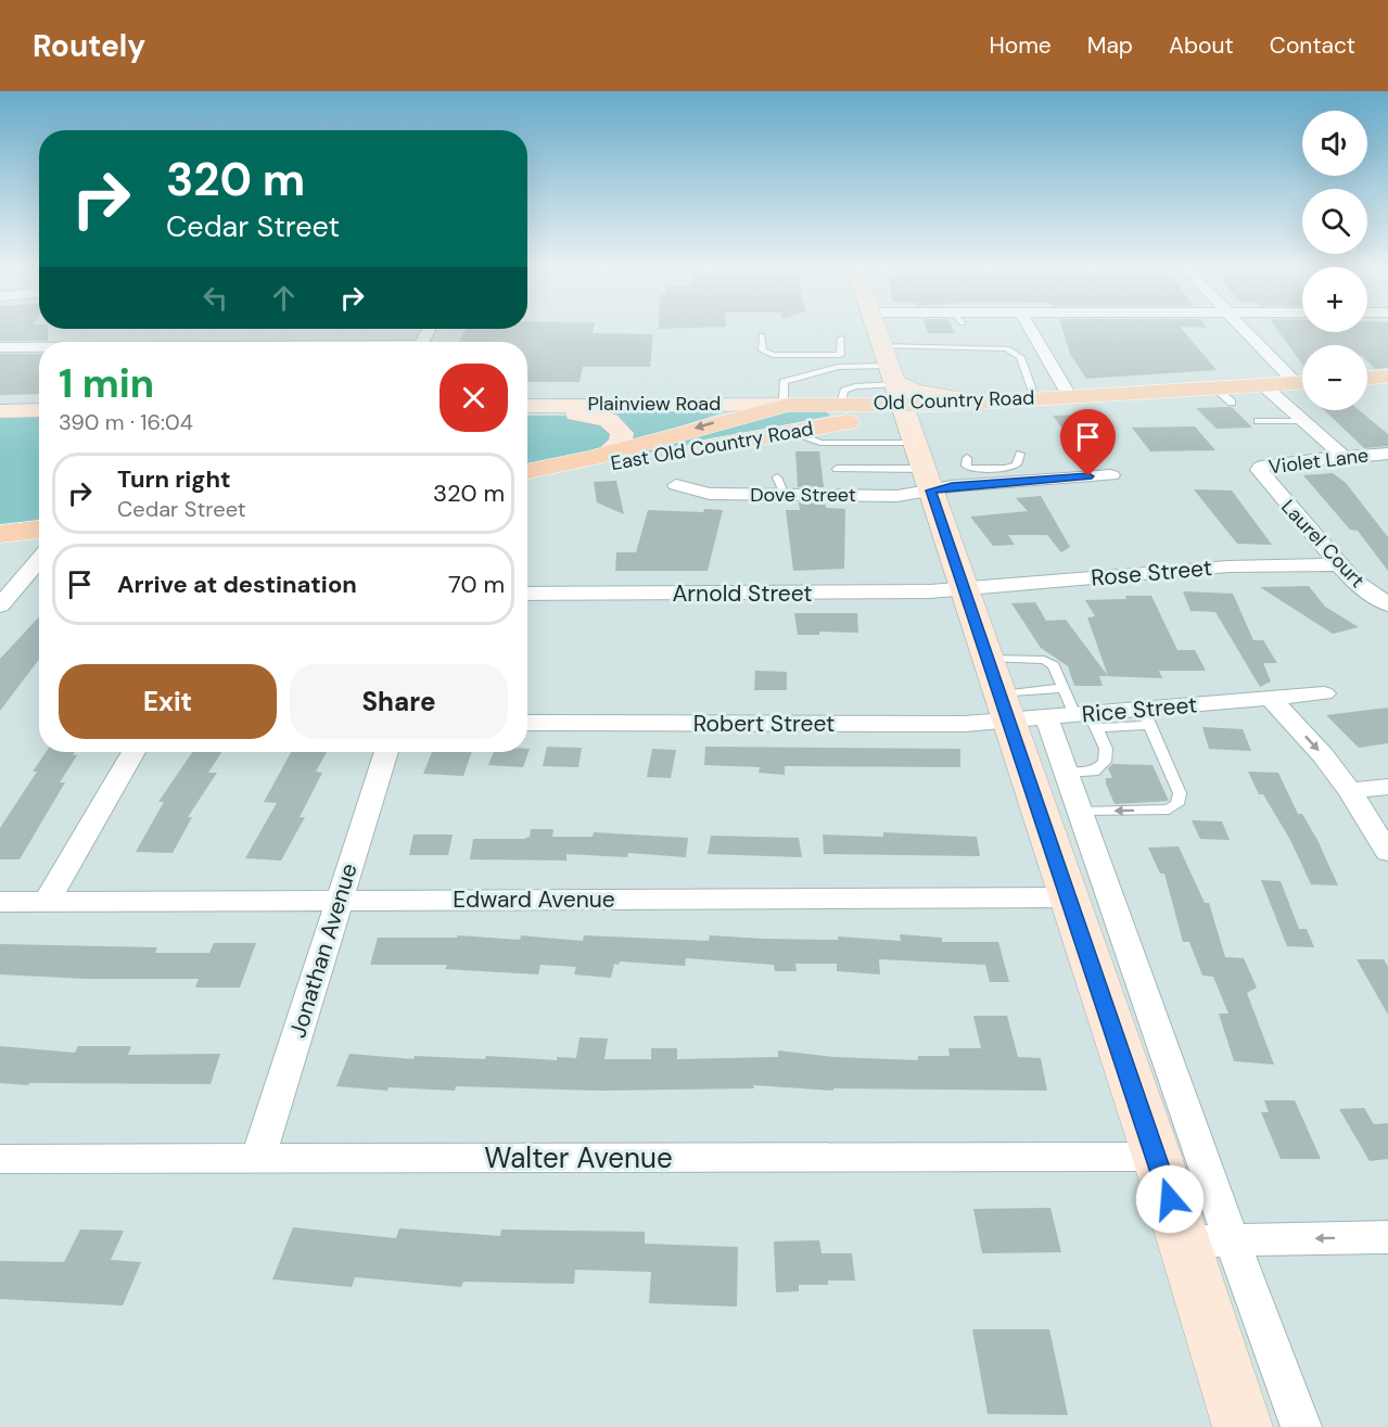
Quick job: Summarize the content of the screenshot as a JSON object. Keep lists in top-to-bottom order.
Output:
{
  "streets": {
    "main road": ["Old Country Road", "Plainview Road", "East Old Country Road"],
    "street": [
      "Violet Lane",
      "Dove Street",
      "Laurel Court",
      "Rose Street",
      "Arnold Street",
      "Rice Street",
      "Robert Street",
      "Edward Avenue",
      "Jonathan Avenue",
      "Walter Avenue"
    ]
  },
  "crossings": [
    ["Old Country Road", "Plainview Road"],
    ["Old Country Road", "East Old Country Road"],
    ["Plainview Road", "East Old Country Road"],
    ["Violet Lane", "Laurel Court"],
    ["Laurel Court", "Rose Street"],
    ["Rose Street", "Arnold Street"],
    ["Rice Street", "Robert Street"],
    ["Edward Avenue", "Jonathan Avenue"],
    ["Jonathan Avenue", "Walter Avenue"]
  ],
  "page": {
    "header": "Routely",
    "nav": [
      "Home",
      "Map",
      "About",
      "Contact"
    ],
    "map_buttons": ["+", "−"],
    "turn": ["320 m", "Cedar Street"],
    "heading": ["1 min", "390 m · 16:04"],
    "list": [
      {
        "name": "Turn right",
        "note": "Cedar Street",
        "value": "320 m"
      },
      {
        "name": "Arrive at destination",
        "value": "70 m"
      }
    ],
    "buttons": ["Exit", "Share"]
  }
}
